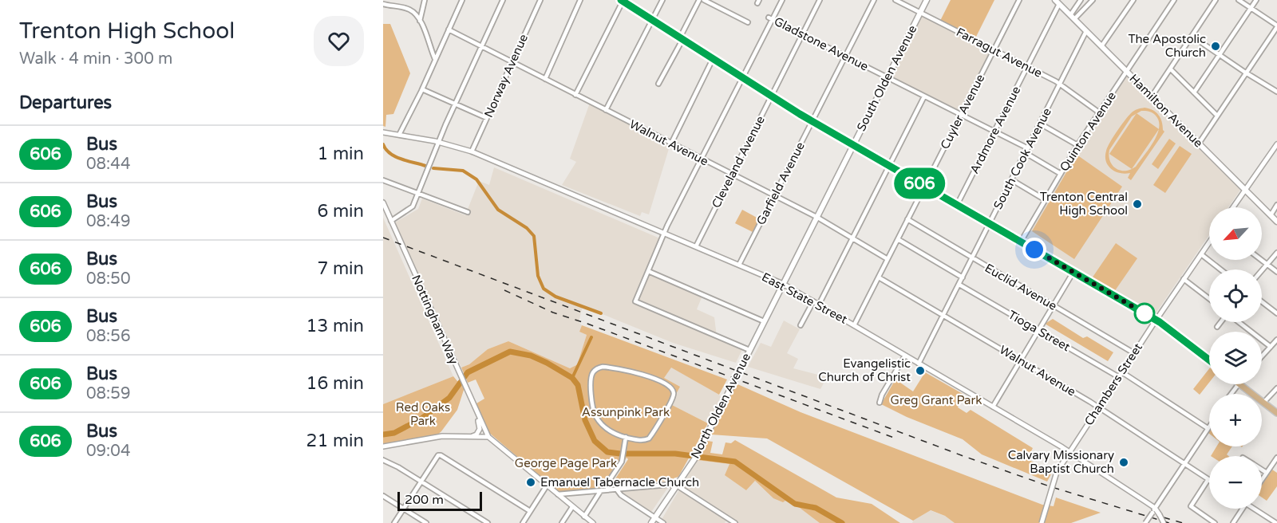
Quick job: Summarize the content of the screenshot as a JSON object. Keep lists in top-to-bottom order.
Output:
{
  "streets": {
    "main road": ["South Olden Avenue", "Hamilton Avenue", "North Olden Avenue"],
    "street": [
      "Gladstone Avenue",
      "Farragut Avenue",
      "Norway Avenue",
      "Cuyler Avenue",
      "Ardmore Avenue",
      "Quinton Avenue",
      "Walnut Avenue",
      "South Cook Avenue",
      "Cleveland Avenue",
      "Garfield Avenue",
      "Euclid Avenue",
      "East State Street",
      "Nottingham Way",
      "Tioga Street",
      "Chambers Street"
    ]
  },
  "crossings": [
    ["Gladstone Avenue", "South Olden Avenue"],
    ["Gladstone Avenue", "Cuyler Avenue"],
    ["Gladstone Avenue", "Ardmore Avenue"],
    ["Gladstone Avenue", "Quinton Avenue"],
    ["Gladstone Avenue", "South Cook Avenue"],
    ["Gladstone Avenue", "Cleveland Avenue"],
    ["Gladstone Avenue", "Garfield Avenue"],
    ["Farragut Avenue", "South Olden Avenue"],
    ["Farragut Avenue", "Cuyler Avenue"],
    ["Farragut Avenue", "Ardmore Avenue"],
    ["Farragut Avenue", "Quinton Avenue"],
    ["Farragut Avenue", "South Cook Avenue"],
    ["Norway Avenue", "Walnut Avenue"],
    ["Norway Avenue", "East State Street"],
    ["South Olden Avenue", "Walnut Avenue"],
    ["South Olden Avenue", "East State Street"],
    ["South Olden Avenue", "North Olden Avenue"],
    ["Hamilton Avenue", "Ardmore Avenue"],
    ["Hamilton Avenue", "Quinton Avenue"],
    ["Hamilton Avenue", "South Cook Avenue"],
    ["Cuyler Avenue", "Walnut Avenue"],
    ["Cuyler Avenue", "Euclid Avenue"],
    ["Cuyler Avenue", "East State Street"],
    ["Walnut Avenue", "South Cook Avenue"],
    ["Walnut Avenue", "Cleveland Avenue"],
    ["Walnut Avenue", "Garfield Avenue"],
    ["Walnut Avenue", "Chambers Street"],
    ["South Cook Avenue", "Euclid Avenue"],
    ["South Cook Avenue", "East State Street"],
    ["South Cook Avenue", "Tioga Street"],
    ["Cleveland Avenue", "East State Street"],
    ["Garfield Avenue", "East State Street"],
    ["Euclid Avenue", "Chambers Street"],
    ["East State Street", "Chambers Street"],
    ["East State Street", "North Olden Avenue"],
    ["Tioga Street", "Chambers Street"]
  ],
  "parks": [
    "Greg Grant Park",
    "Red Oaks Park",
    "Assunpink Park",
    "George Page Park"
  ],
  "places": [
    "The Apostolic Church",
    "Trenton Central High School",
    "Evangelistic Church of Christ",
    "Calvary Missionary Baptist Church",
    "Emanuel Tabernacle Church"
  ],
  "lines": ["bus line 606"],
  "scale_bar": "200 m",
  "north": "bottom left",
  "page": {
    "heading": [
      ["Trenton High School", "Walk · 4 min · 300 m"],
      "Departures"
    ],
    "on_map": "606",
    "list": [
      {
        "mark": "606",
        "name": "Bus",
        "note": "08:44",
        "value": "1 min"
      },
      {
        "mark": "606",
        "name": "Bus",
        "note": "08:49",
        "value": "6 min"
      },
      {
        "mark": "606",
        "name": "Bus",
        "note": "08:50",
        "value": "7 min"
      },
      {
        "mark": "606",
        "name": "Bus",
        "note": "08:56",
        "value": "13 min"
      },
      {
        "mark": "606",
        "name": "Bus",
        "note": "08:59",
        "value": "16 min"
      },
      {
        "mark": "606",
        "name": "Bus",
        "note": "09:04",
        "value": "21 min"
      }
    ],
    "map_buttons": ["+", "−"],
    "scale": "200 m"
  }
}
